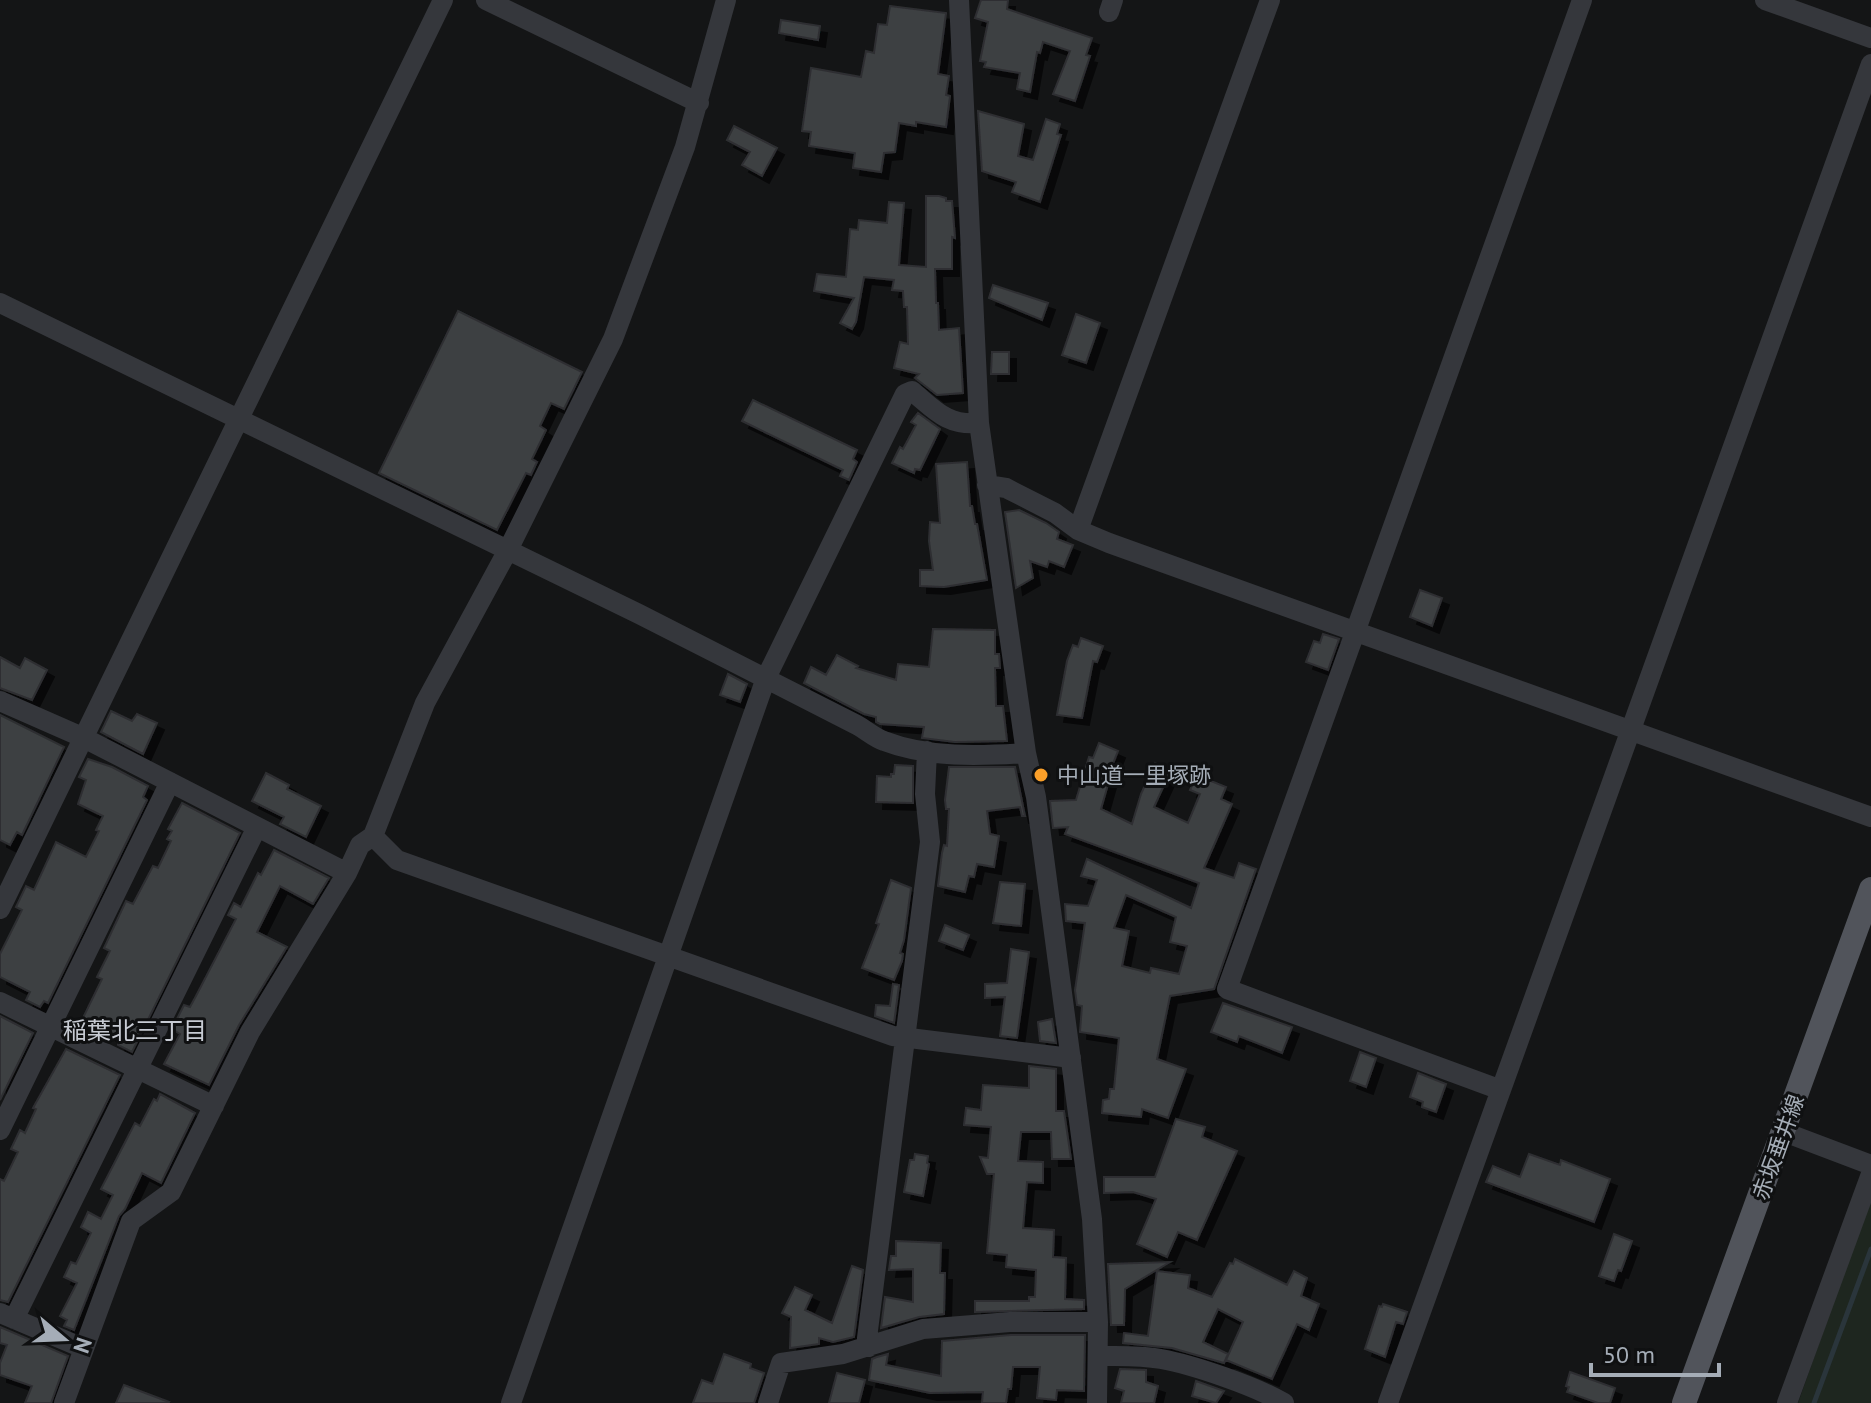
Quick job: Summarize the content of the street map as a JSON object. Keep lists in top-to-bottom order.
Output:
{
  "streets": {
    "main road": ["赤坂垂井線"]
  },
  "districts": ["稲葉北三丁目"],
  "places": ["中山道一里塚跡"],
  "scale_bar": "50 m",
  "north": "right"
}
